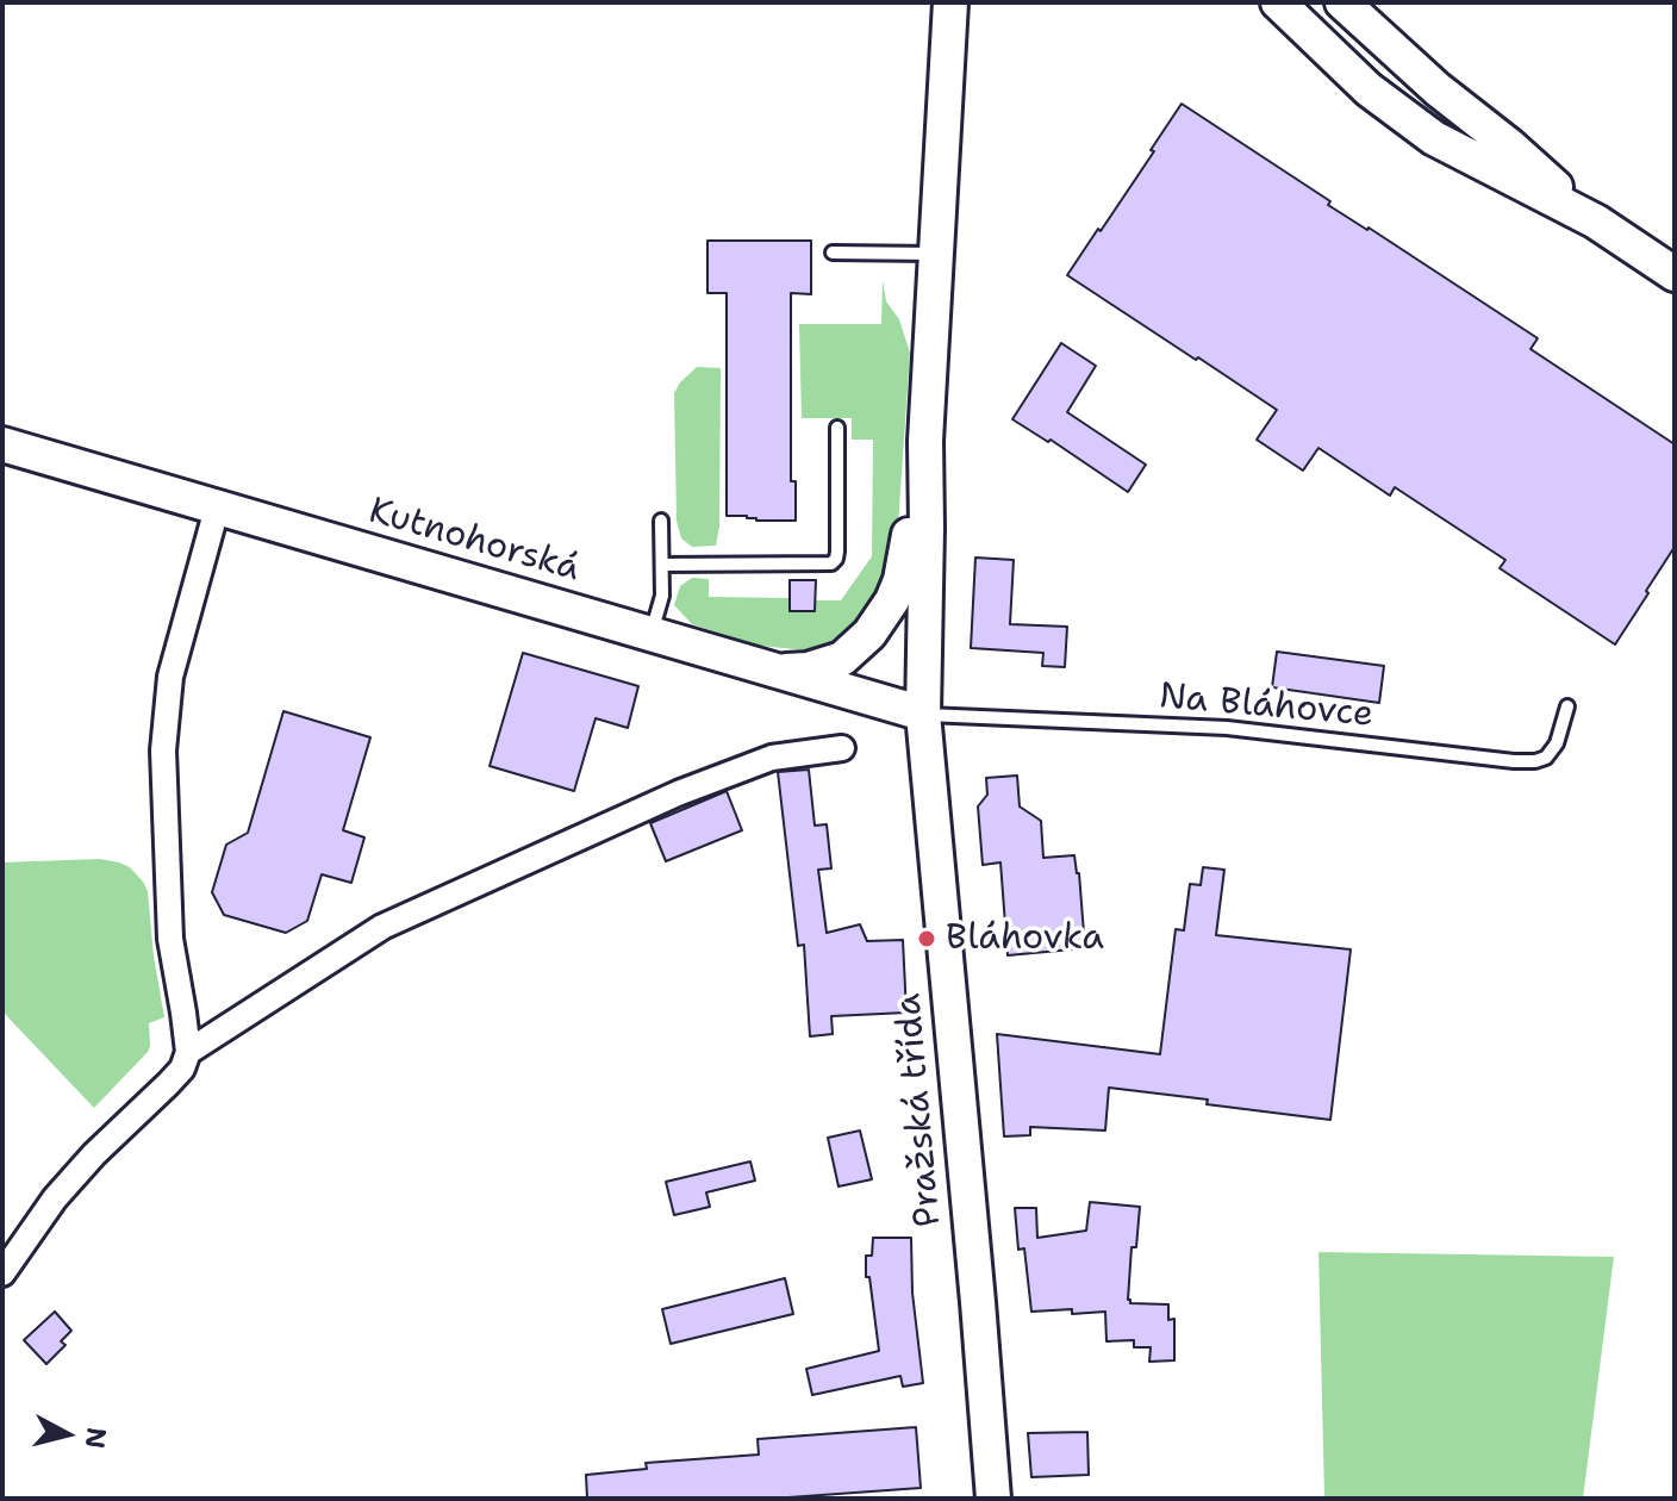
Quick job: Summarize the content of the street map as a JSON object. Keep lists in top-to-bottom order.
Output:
{
  "streets": {
    "main road": ["Kutnohorská", "Pražská třída"],
    "lane": ["Na Bláhovce"]
  },
  "crossings": [
    ["Kutnohorská", "Na Bláhovce"],
    ["Kutnohorská", "Pražská třída"],
    ["Na Bláhovce", "Pražská třída"]
  ],
  "places": ["Bláhovka"],
  "north": "right"
}
